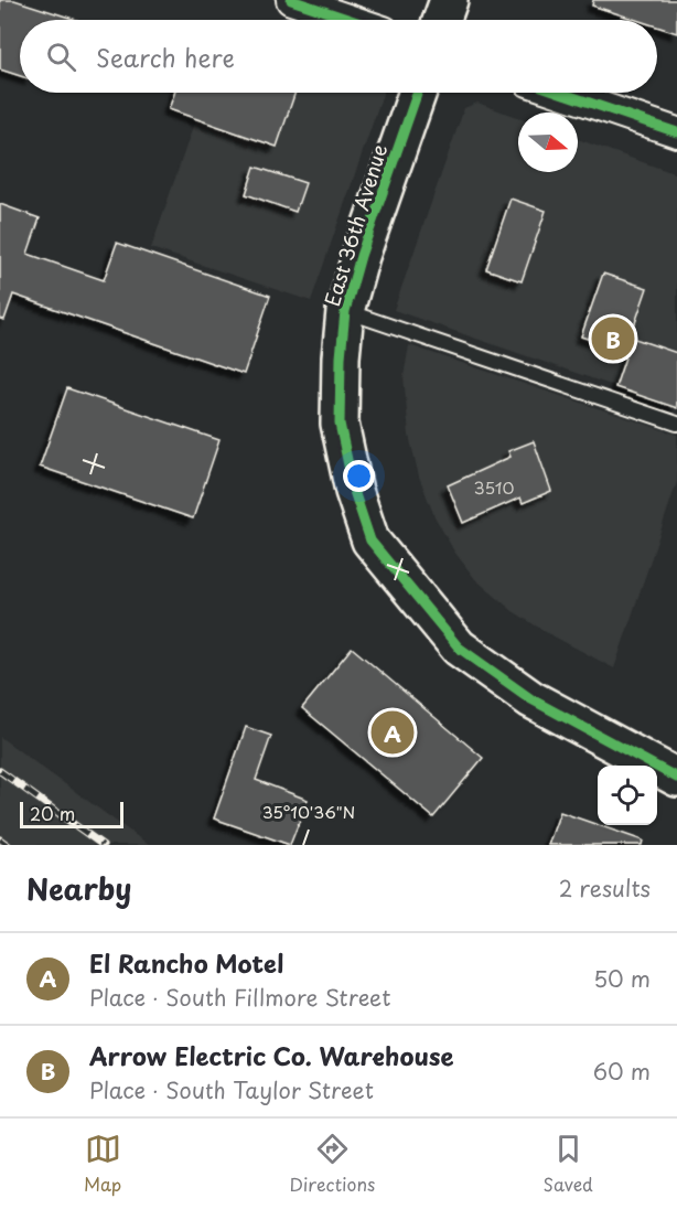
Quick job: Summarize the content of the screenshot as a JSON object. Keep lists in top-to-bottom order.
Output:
{
  "streets": {
    "main road": ["East 36th Avenue"]
  },
  "house_numbers": ["3510"],
  "scale_bar": "20 m",
  "north": "right",
  "page": {
    "search": "Search here",
    "pins": ["B", "A"],
    "scale": "20 m",
    "heading": ["Nearby", "2 results"],
    "list": [
      {
        "mark": "A",
        "name": "El Rancho Motel",
        "note": "Place · South Fillmore Street",
        "value": "50 m"
      },
      {
        "mark": "B",
        "name": "Arrow Electric Co. Warehouse",
        "note": "Place · South Taylor Street",
        "value": "60 m"
      }
    ],
    "nav": ["Map", "Directions", "Saved"]
  },
  "coordinates": ["35°10'36\"N"]
}
